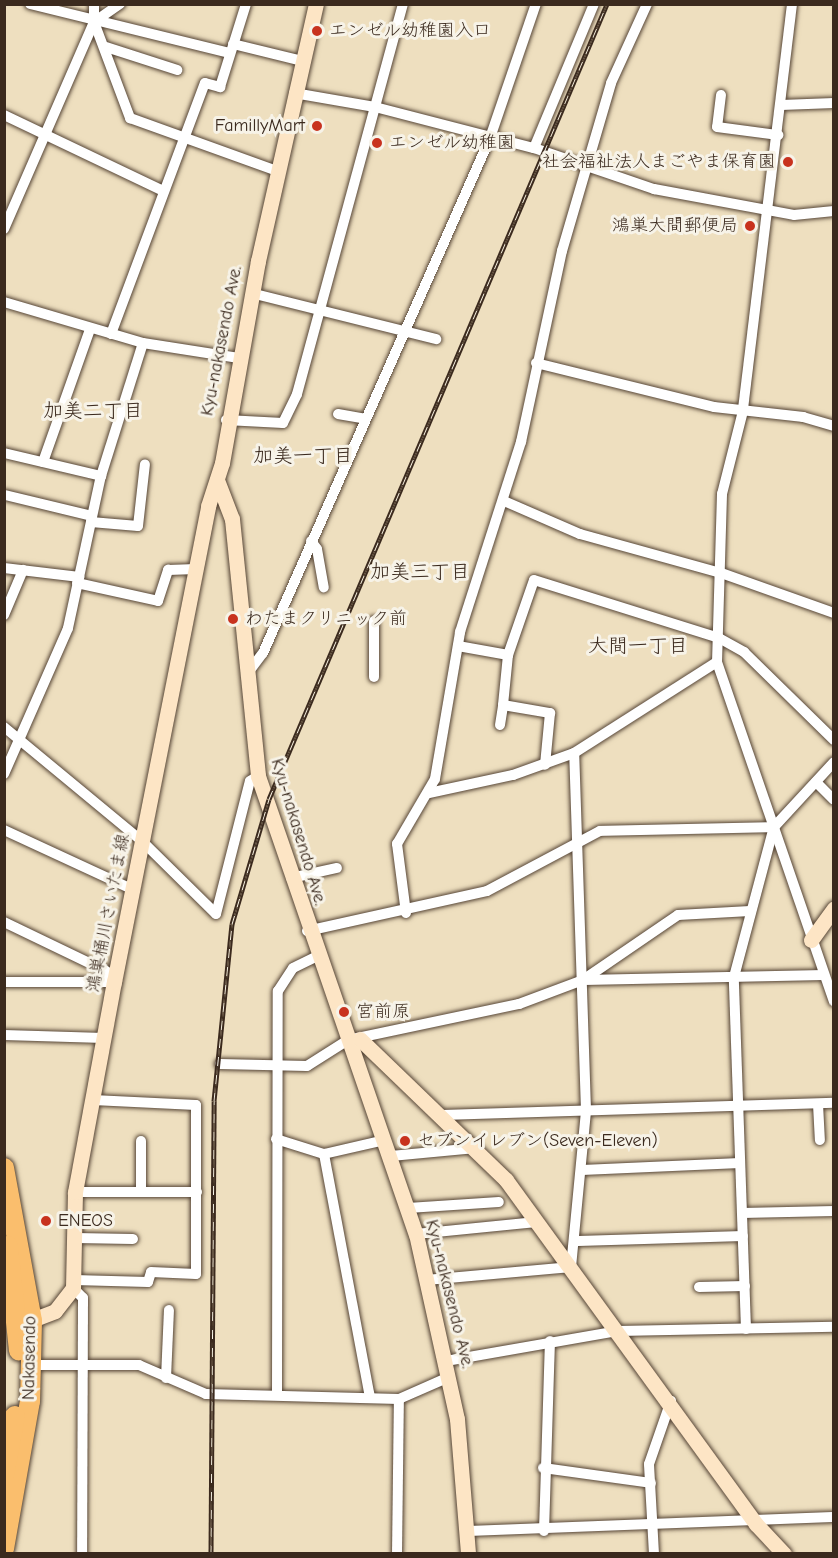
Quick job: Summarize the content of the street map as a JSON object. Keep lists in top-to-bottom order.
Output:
{
  "streets": {
    "highway": ["Nakasendo"],
    "main road": ["Kyu-nakasendo Ave.", "鴻巣桶川さいたま線"]
  },
  "crossings": [
    ["Kyu-nakasendo Ave.", "鴻巣桶川さいたま線"]
  ],
  "districts": [
    "加美二丁目",
    "加美一丁目",
    "加美三丁目",
    "大間一丁目"
  ],
  "places": [
    "エンゼル幼稚園入口",
    "FamillyMart",
    "エンゼル幼稚園",
    "社会福祉法人まごやま保育園",
    "鴻巣大間郵便局",
    "わたまクリニック前",
    "宮前原",
    "セブンイレブン(Seven-Eleven)",
    "ENEOS"
  ]
}
